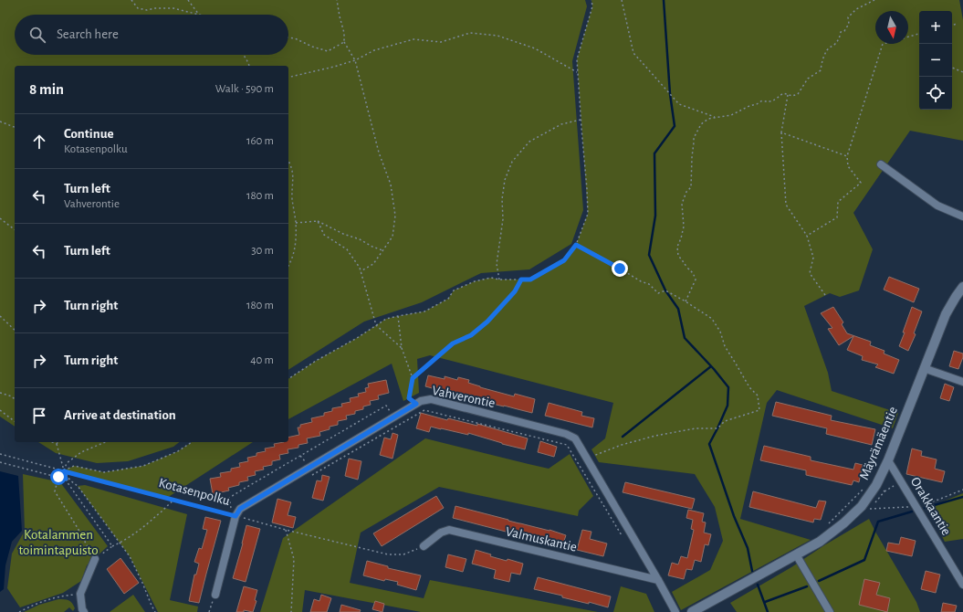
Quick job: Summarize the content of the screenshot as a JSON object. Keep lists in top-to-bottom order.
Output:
{
  "streets": {
    "street": [
      "Vahverontie",
      "Mäyrämäentie",
      "Orakkaantie",
      "Valmuskantie"
    ],
    "path": ["Kotasenpolku"]
  },
  "crossings": [
    ["Vahverontie", "Kotasenpolku"],
    ["Vahverontie", "Valmuskantie"],
    ["Mäyrämäentie", "Orakkaantie"],
    ["Kotasenpolku", "Valmuskantie"]
  ],
  "parks": ["Kotalammen toimintapuisto"],
  "north": "bottom",
  "page": {
    "map_buttons": ["+", "−"],
    "search": "Search here",
    "heading": ["8 min", "Walk · 590 m"],
    "list": [
      ["Continue", "Kotasenpolku", "160 m"],
      ["Turn left", "Vahverontie", "180 m"],
      ["Turn left", "30 m"],
      ["Turn right", "180 m"],
      ["Turn right", "40 m"],
      "Arrive at destination"
    ]
  }
}
